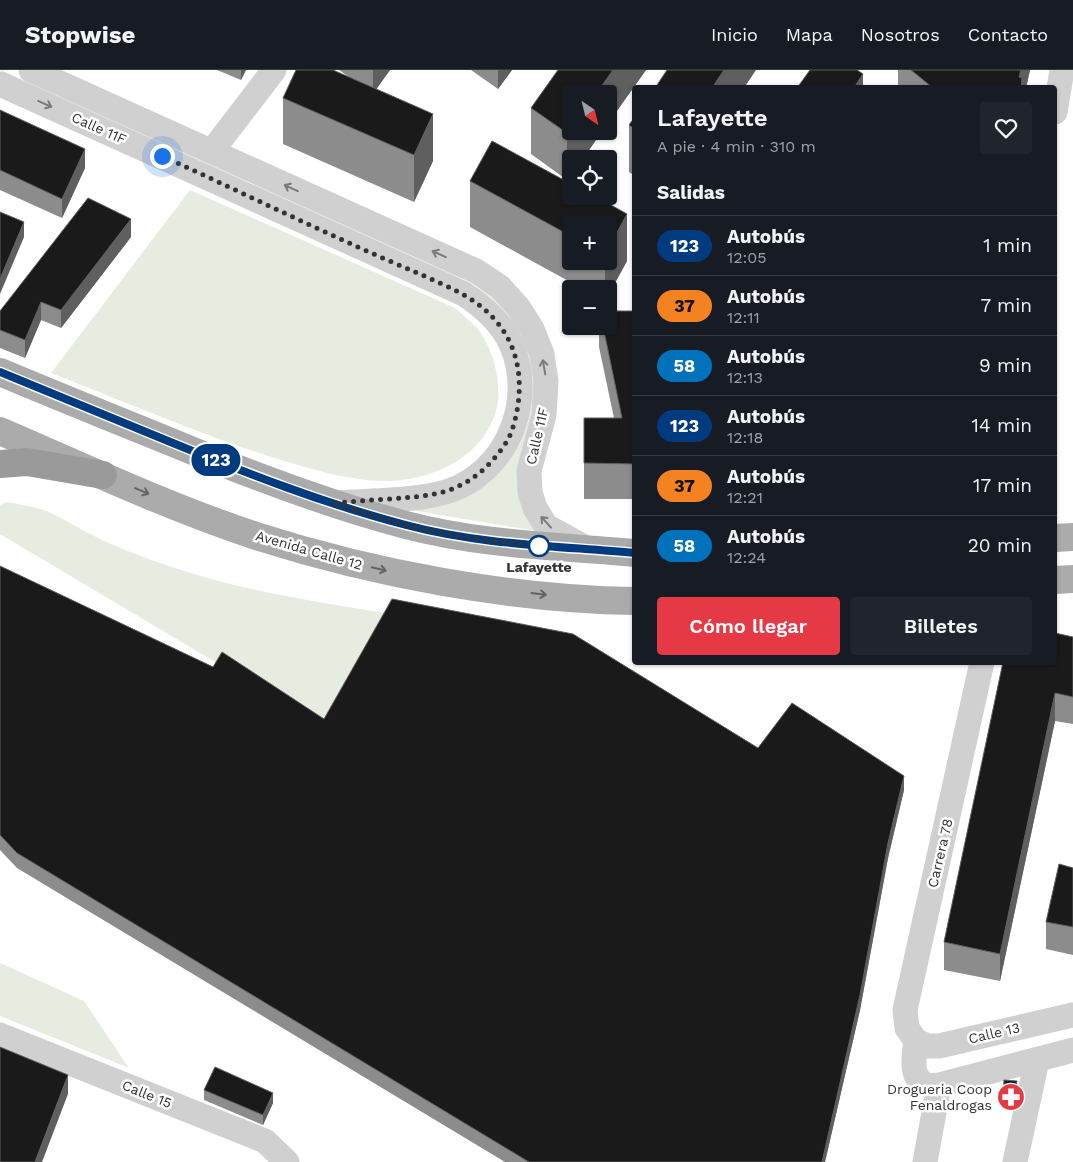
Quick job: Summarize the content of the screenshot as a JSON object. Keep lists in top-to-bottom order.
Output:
{
  "streets": {
    "main road": ["Avenida Calle 12"],
    "street": [
      "Calle 11F",
      "Carrera 78",
      "Calle 13",
      "Calle 15"
    ]
  },
  "crossings": [
    ["Carrera 78", "Calle 13"]
  ],
  "places": {
    "other": ["Lafayette"],
    "pharmacy": ["Drogueria Coop Fenaldrogas"]
  },
  "lines": ["bus line 123"],
  "north": "bottom right",
  "page": {
    "header": "Stopwise",
    "nav": [
      "Inicio",
      "Mapa",
      "Nosotros",
      "Contacto"
    ],
    "on_map": "123",
    "map_buttons": ["+", "−"],
    "heading": [
      ["Lafayette", "A pie · 4 min · 310 m"],
      "Salidas"
    ],
    "list": [
      {
        "mark": "123",
        "name": "Autobús",
        "note": "12:05",
        "value": "1 min"
      },
      {
        "mark": "37",
        "name": "Autobús",
        "note": "12:11",
        "value": "7 min"
      },
      {
        "mark": "58",
        "name": "Autobús",
        "note": "12:13",
        "value": "9 min"
      },
      {
        "mark": "123",
        "name": "Autobús",
        "note": "12:18",
        "value": "14 min"
      },
      {
        "mark": "37",
        "name": "Autobús",
        "note": "12:21",
        "value": "17 min"
      },
      {
        "mark": "58",
        "name": "Autobús",
        "note": "12:24",
        "value": "20 min"
      }
    ],
    "buttons": ["Cómo llegar", "Billetes"]
  }
}
